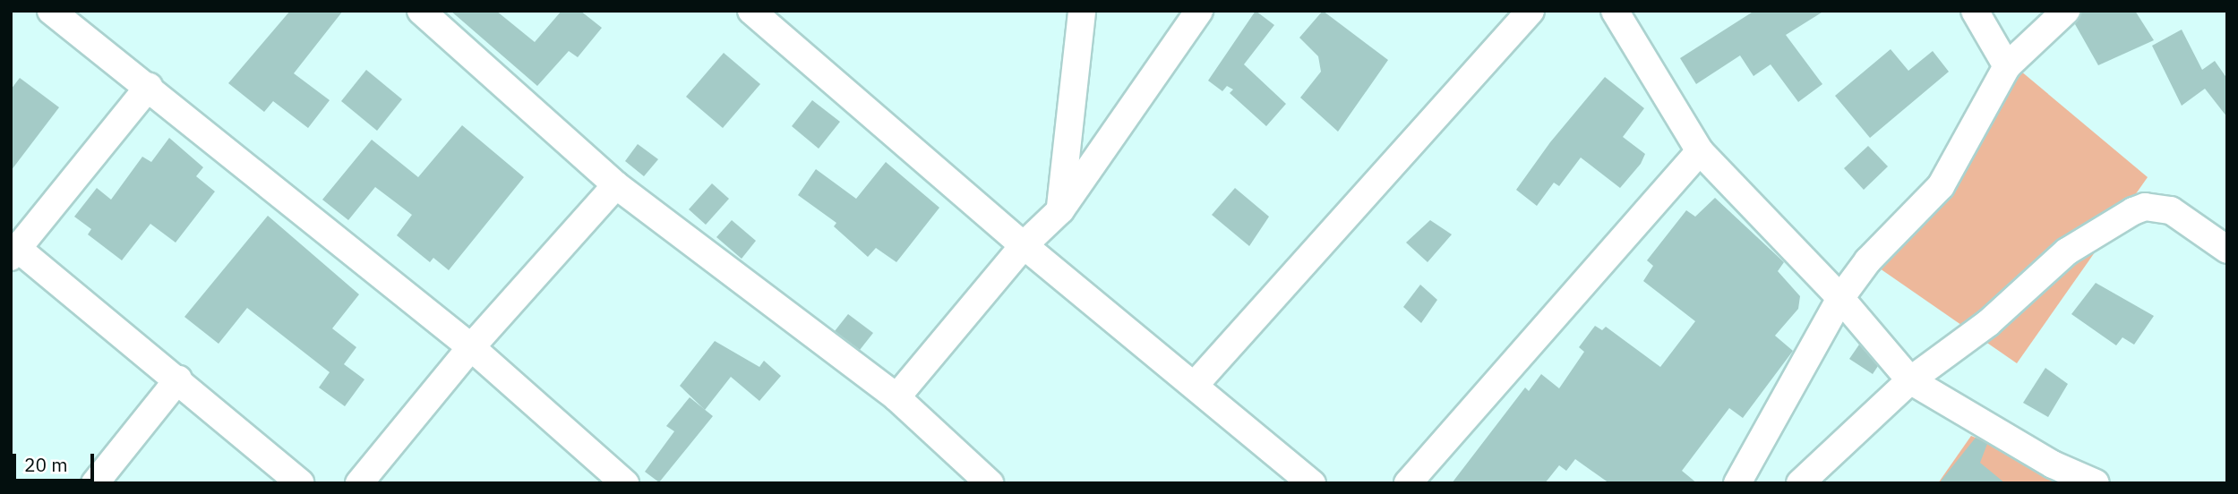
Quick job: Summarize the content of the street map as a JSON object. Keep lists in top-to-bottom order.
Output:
{
  "scale_bar": "20 m"
}
